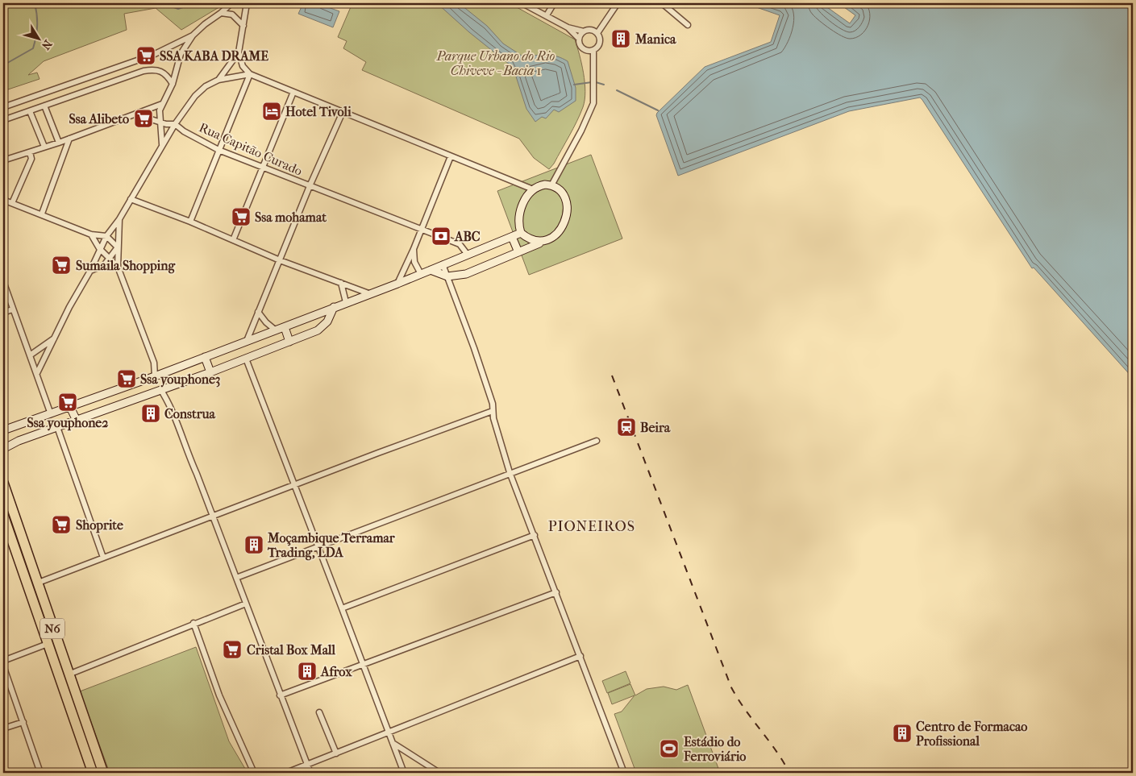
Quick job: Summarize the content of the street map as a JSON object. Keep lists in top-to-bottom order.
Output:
{
  "streets": {
    "highway": ["N6"],
    "street": ["Rua Capitão Curado"]
  },
  "districts": ["PIONEIROS"],
  "parks": ["Parque Urbano do Rio Chiveve - Bacia 1"],
  "places": {
    "building": [
      "Manica",
      "Construa",
      "Moçambique Terramar Trading, LDA",
      "Afrox",
      "Centro de Formacao Profissional"
    ],
    "supermarket": [
      "SSA KABA DRAME",
      "Ssa Alibeto",
      "Ssa mohamat",
      "Sumaila Shopping",
      "Ssa youphone3",
      "Ssa youphone2",
      "Shoprite",
      "Cristal Box Mall"
    ],
    "hotel": ["Hotel Tivoli"],
    "bank": ["ABC"],
    "station": ["Beira"],
    "sports": ["Estádio do Ferroviário"]
  },
  "north": "bottom right"
}
